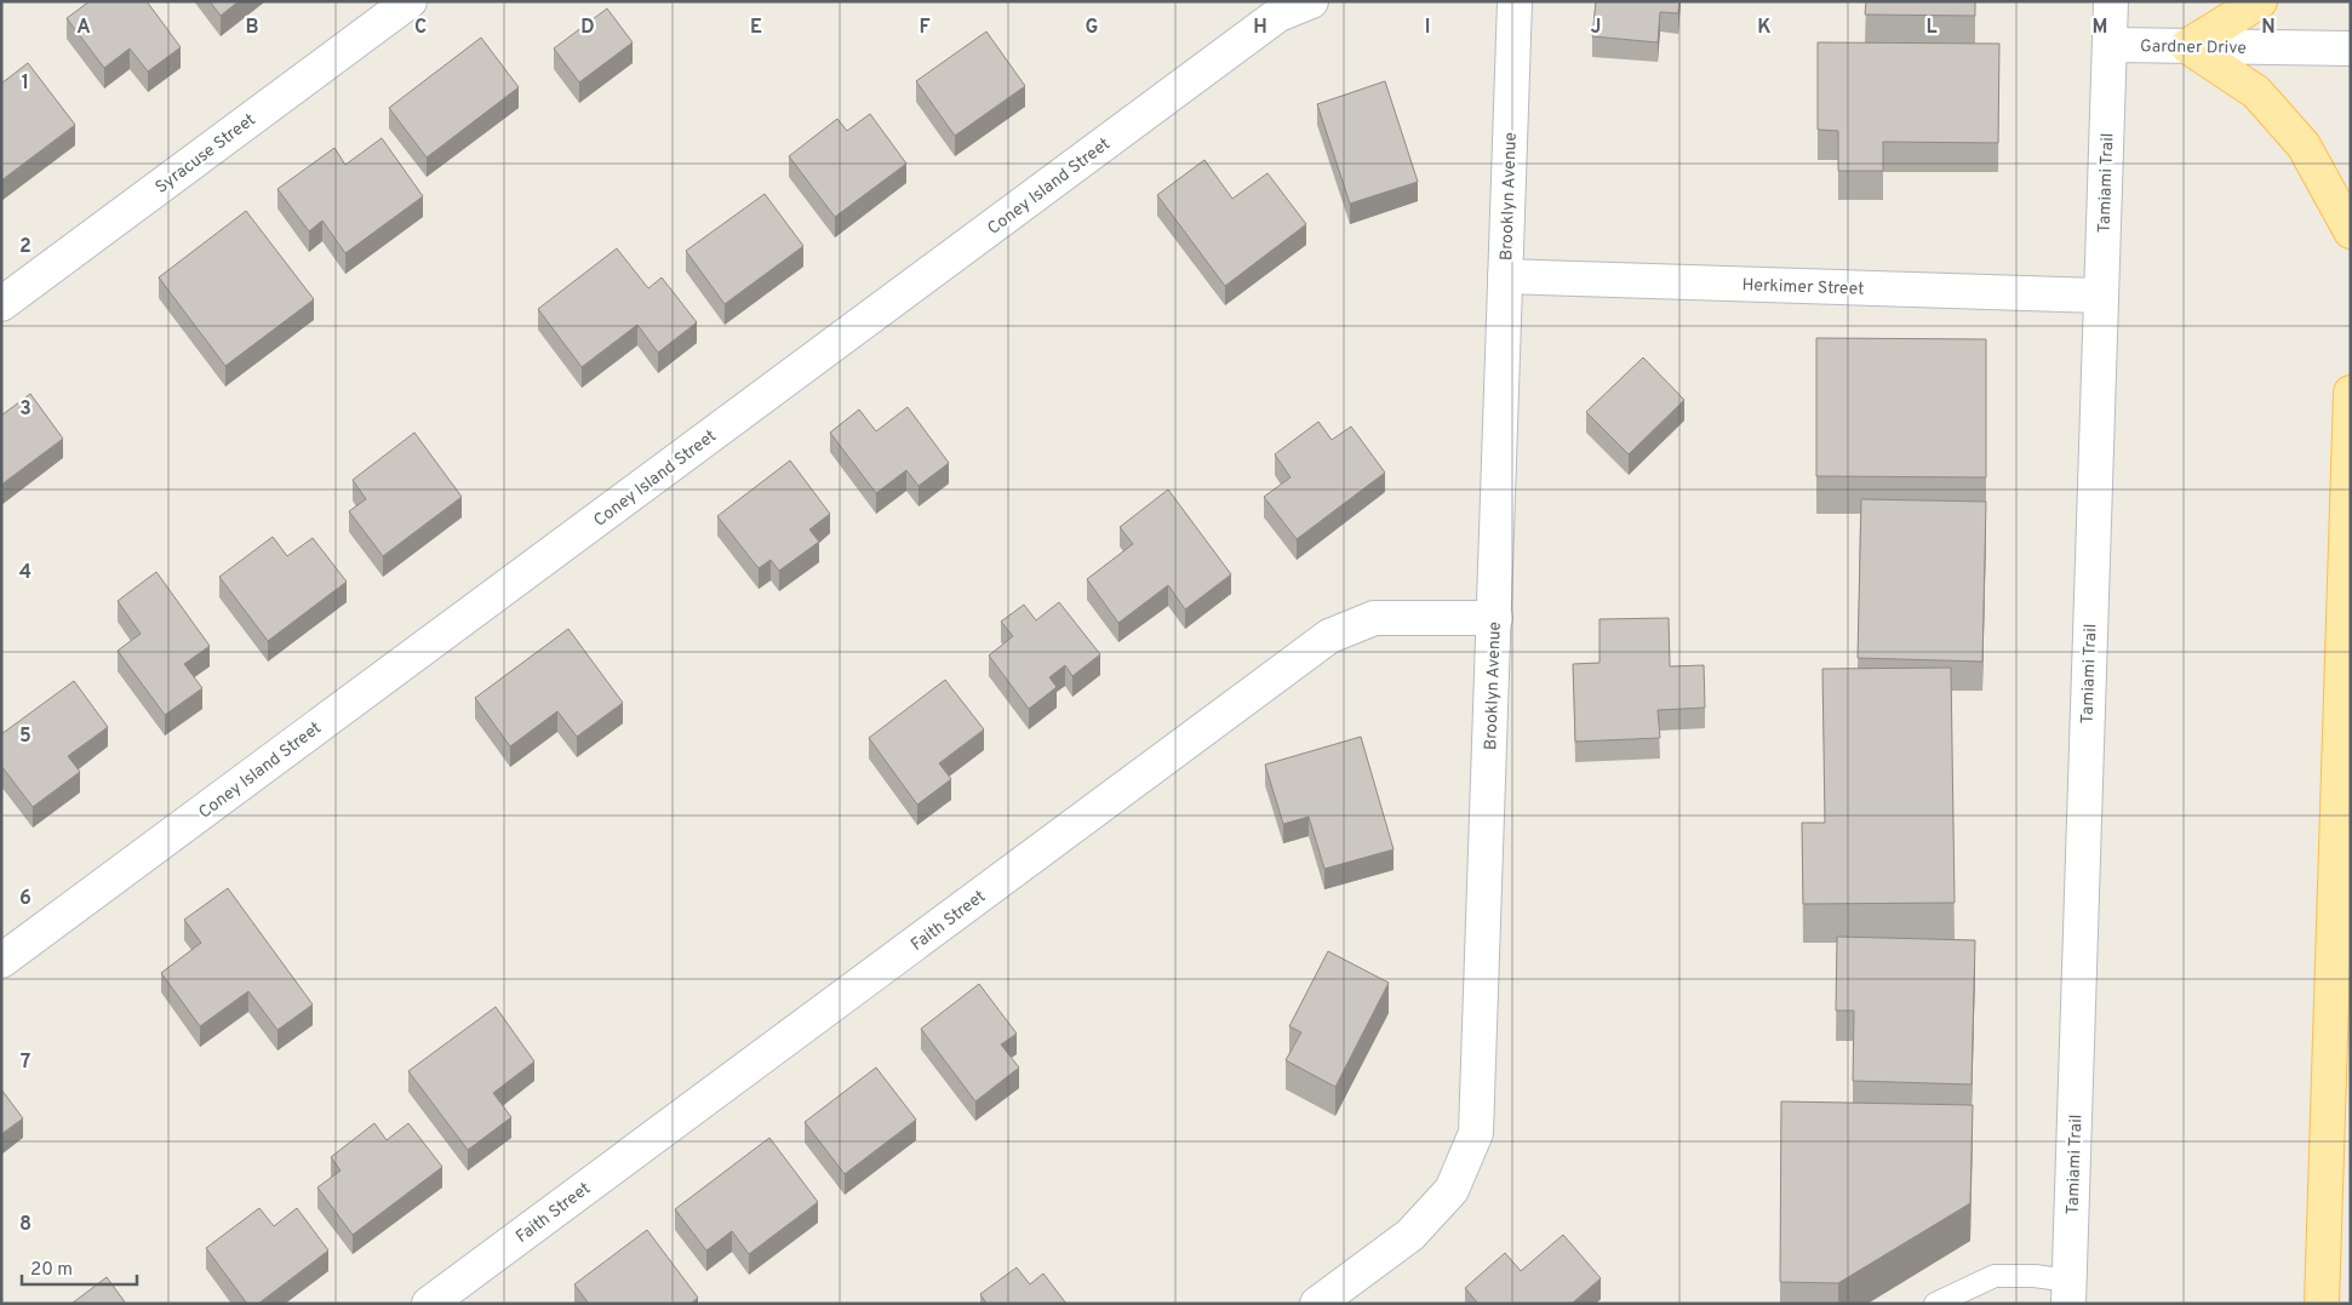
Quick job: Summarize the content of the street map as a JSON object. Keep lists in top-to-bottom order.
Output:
{
  "streets": {
    "street": [
      "Gardner Drive",
      "Syracuse Street",
      "Tamiami Trail",
      "Coney Island Street",
      "Brooklyn Avenue",
      "Herkimer Street",
      "Faith Street"
    ]
  },
  "crossings": [
    ["Gardner Drive", "Tamiami Trail"],
    ["Tamiami Trail", "Herkimer Street"],
    ["Brooklyn Avenue", "Herkimer Street"],
    ["Brooklyn Avenue", "Faith Street"]
  ],
  "scale_bar": "20 m",
  "grid": {
    "columns": [
      "A",
      "B",
      "C",
      "D",
      "E",
      "F",
      "G",
      "H",
      "I",
      "J",
      "K",
      "L",
      "M",
      "N"
    ],
    "rows": [
      "1",
      "2",
      "3",
      "4",
      "5",
      "6",
      "7",
      "8"
    ]
  }
}
